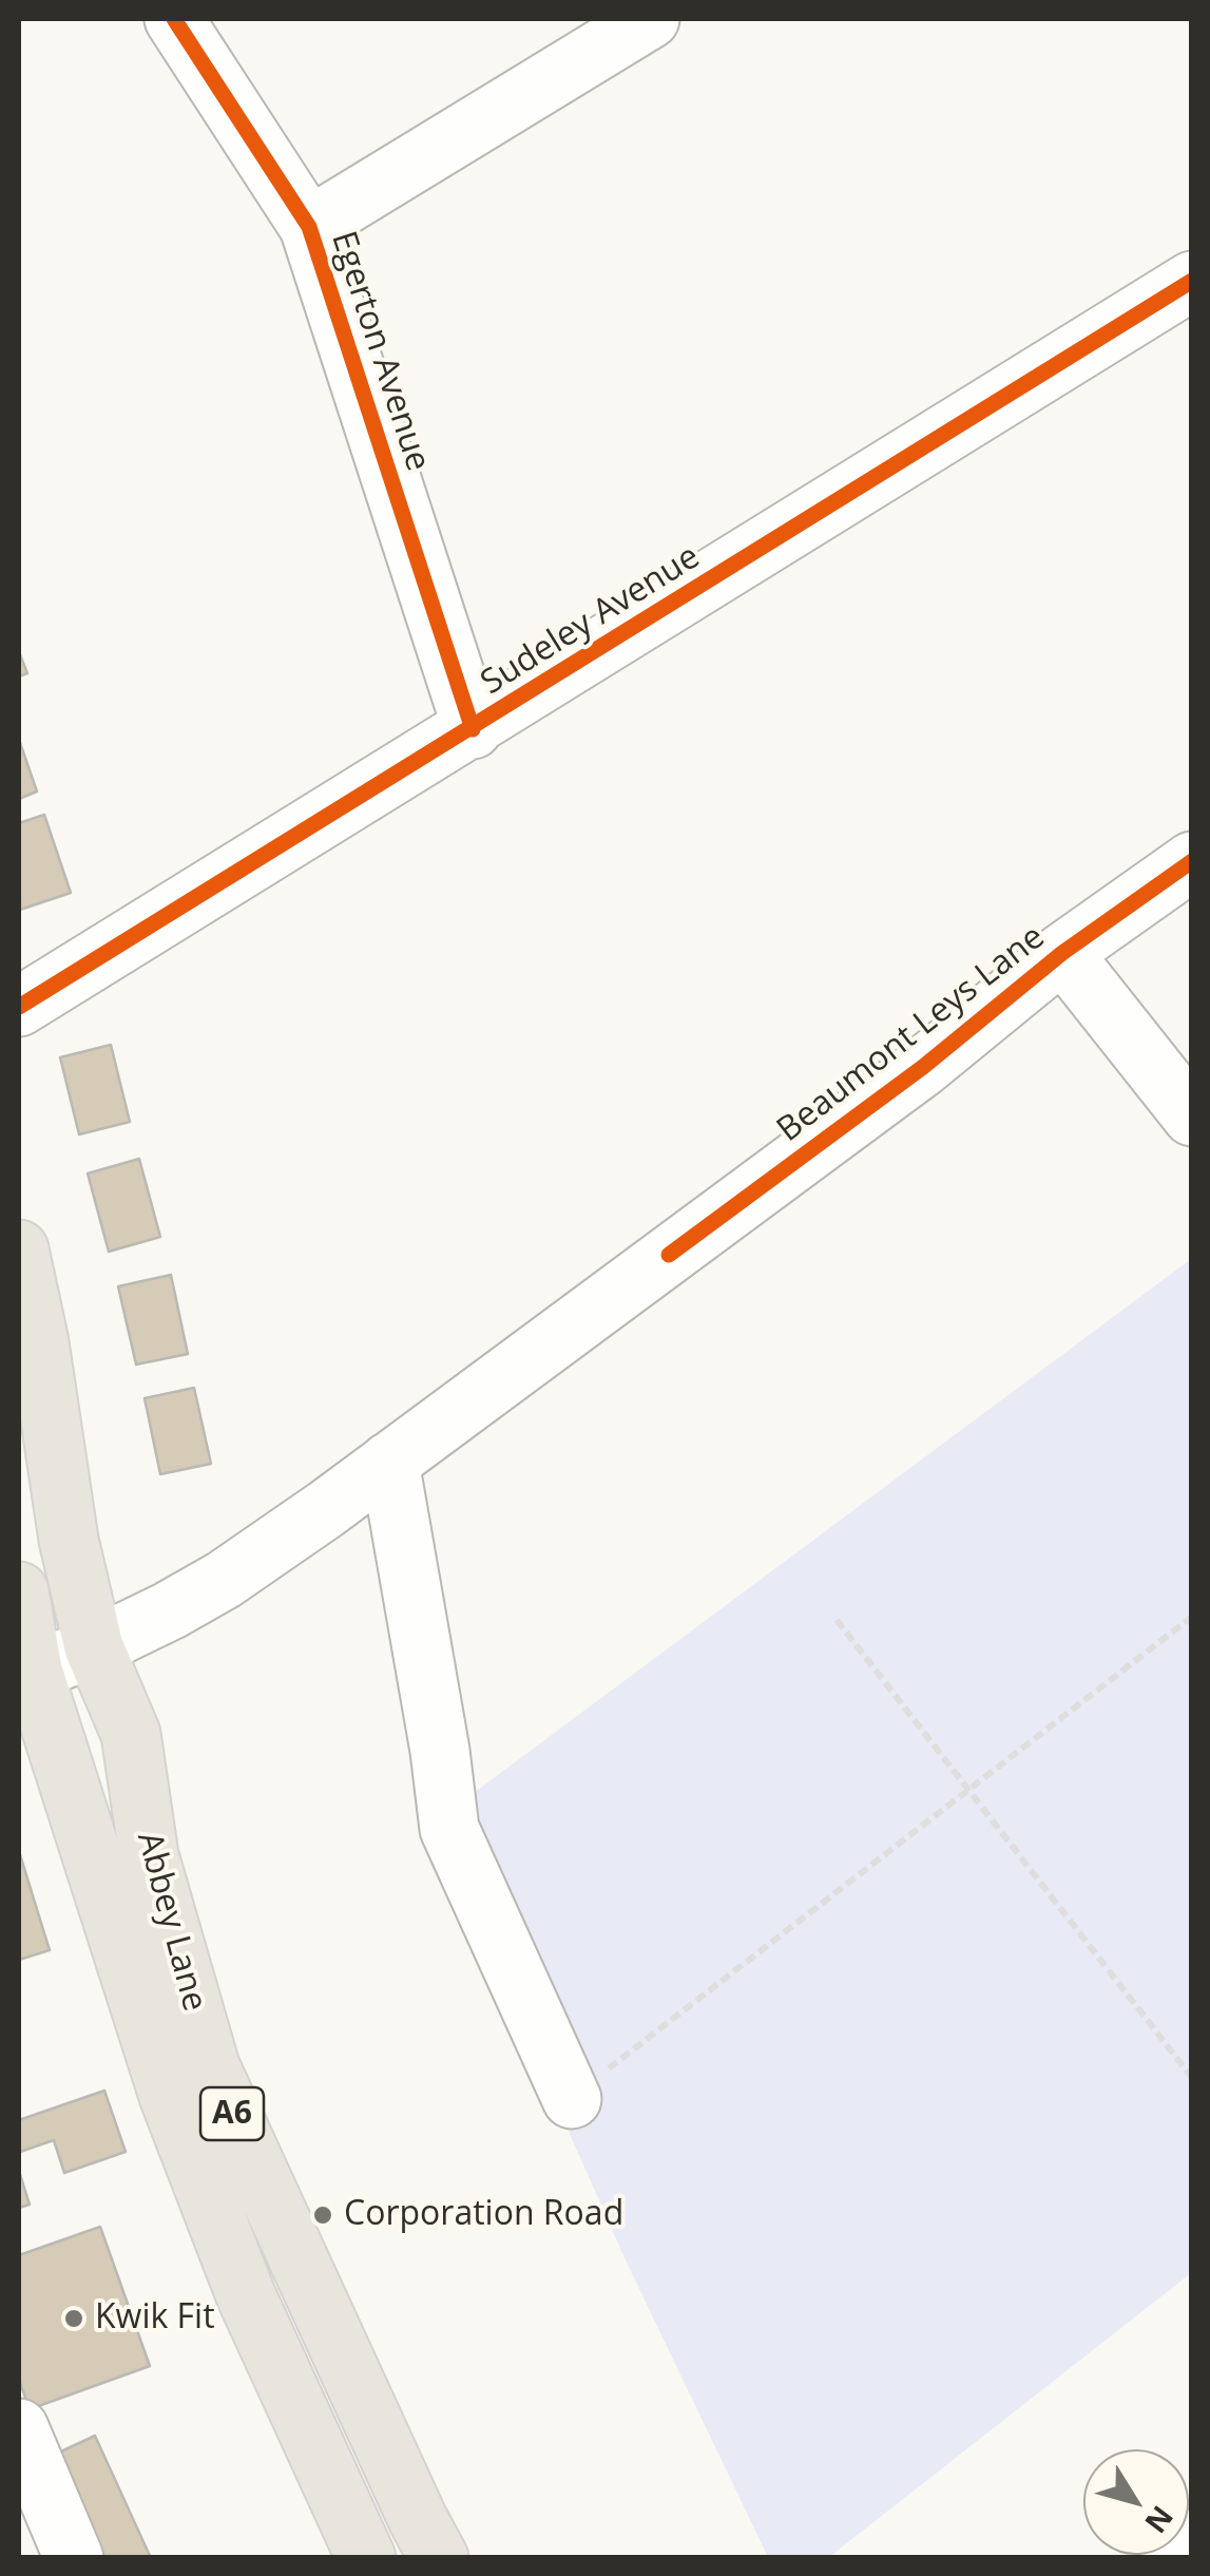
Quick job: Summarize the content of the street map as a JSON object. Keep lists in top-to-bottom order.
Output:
{
  "streets": {
    "main road": ["Abbey Lane", "A6"],
    "street": ["Egerton Avenue", "Sudeley Avenue", "Beaumont Leys Lane"]
  },
  "crossings": [
    ["Egerton Avenue", "Sudeley Avenue"],
    ["Beaumont Leys Lane", "Abbey Lane"]
  ],
  "places": ["Corporation Road", "Kwik Fit"],
  "north": "bottom right"
}
